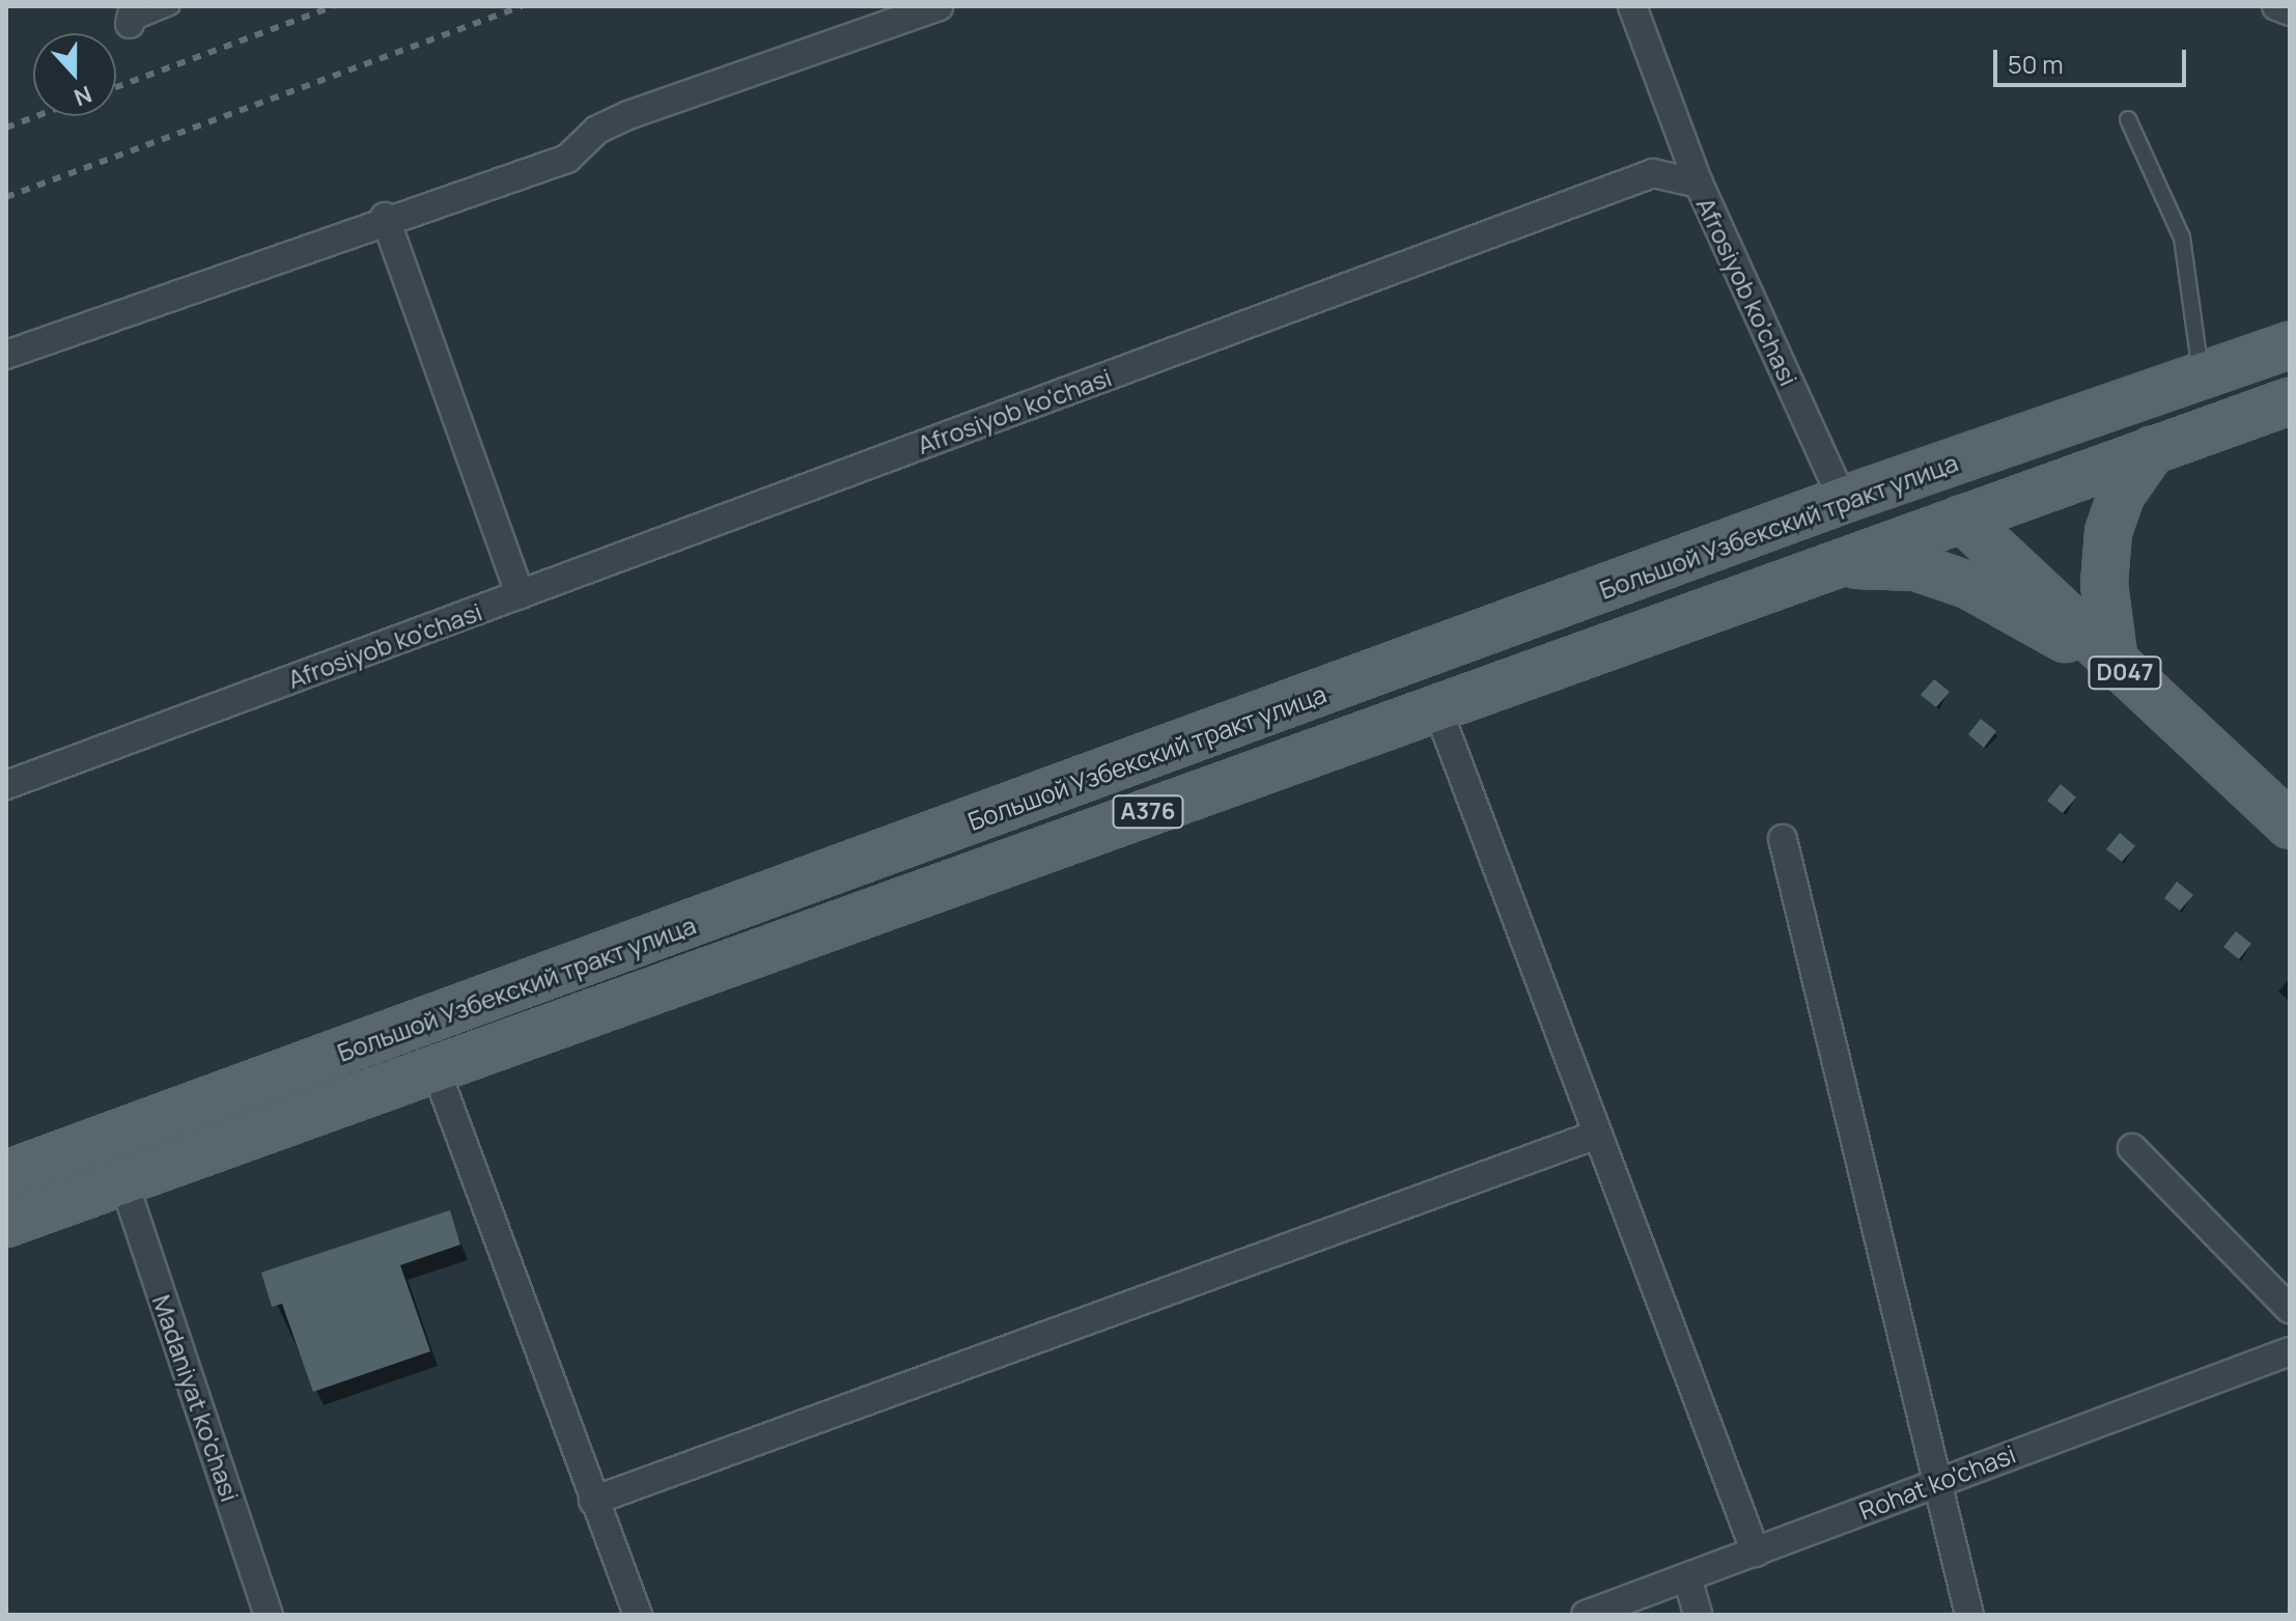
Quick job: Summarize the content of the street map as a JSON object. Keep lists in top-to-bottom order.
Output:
{
  "streets": {
    "main road": ["Большой Узбекский тракт улица", "D047", "A376"],
    "street": ["Afrosiyob ko'chasi", "Madaniyat ko'chasi", "Rohat ko'chasi"]
  },
  "crossings": [
    ["Afrosiyob ko'chasi", "Большой Узбекский тракт улица"],
    ["Большой Узбекский тракт улица", "D047"],
    ["Большой Узбекский тракт улица", "Madaniyat ko'chasi"]
  ],
  "scale_bar": "50 m",
  "north": "bottom"
}
